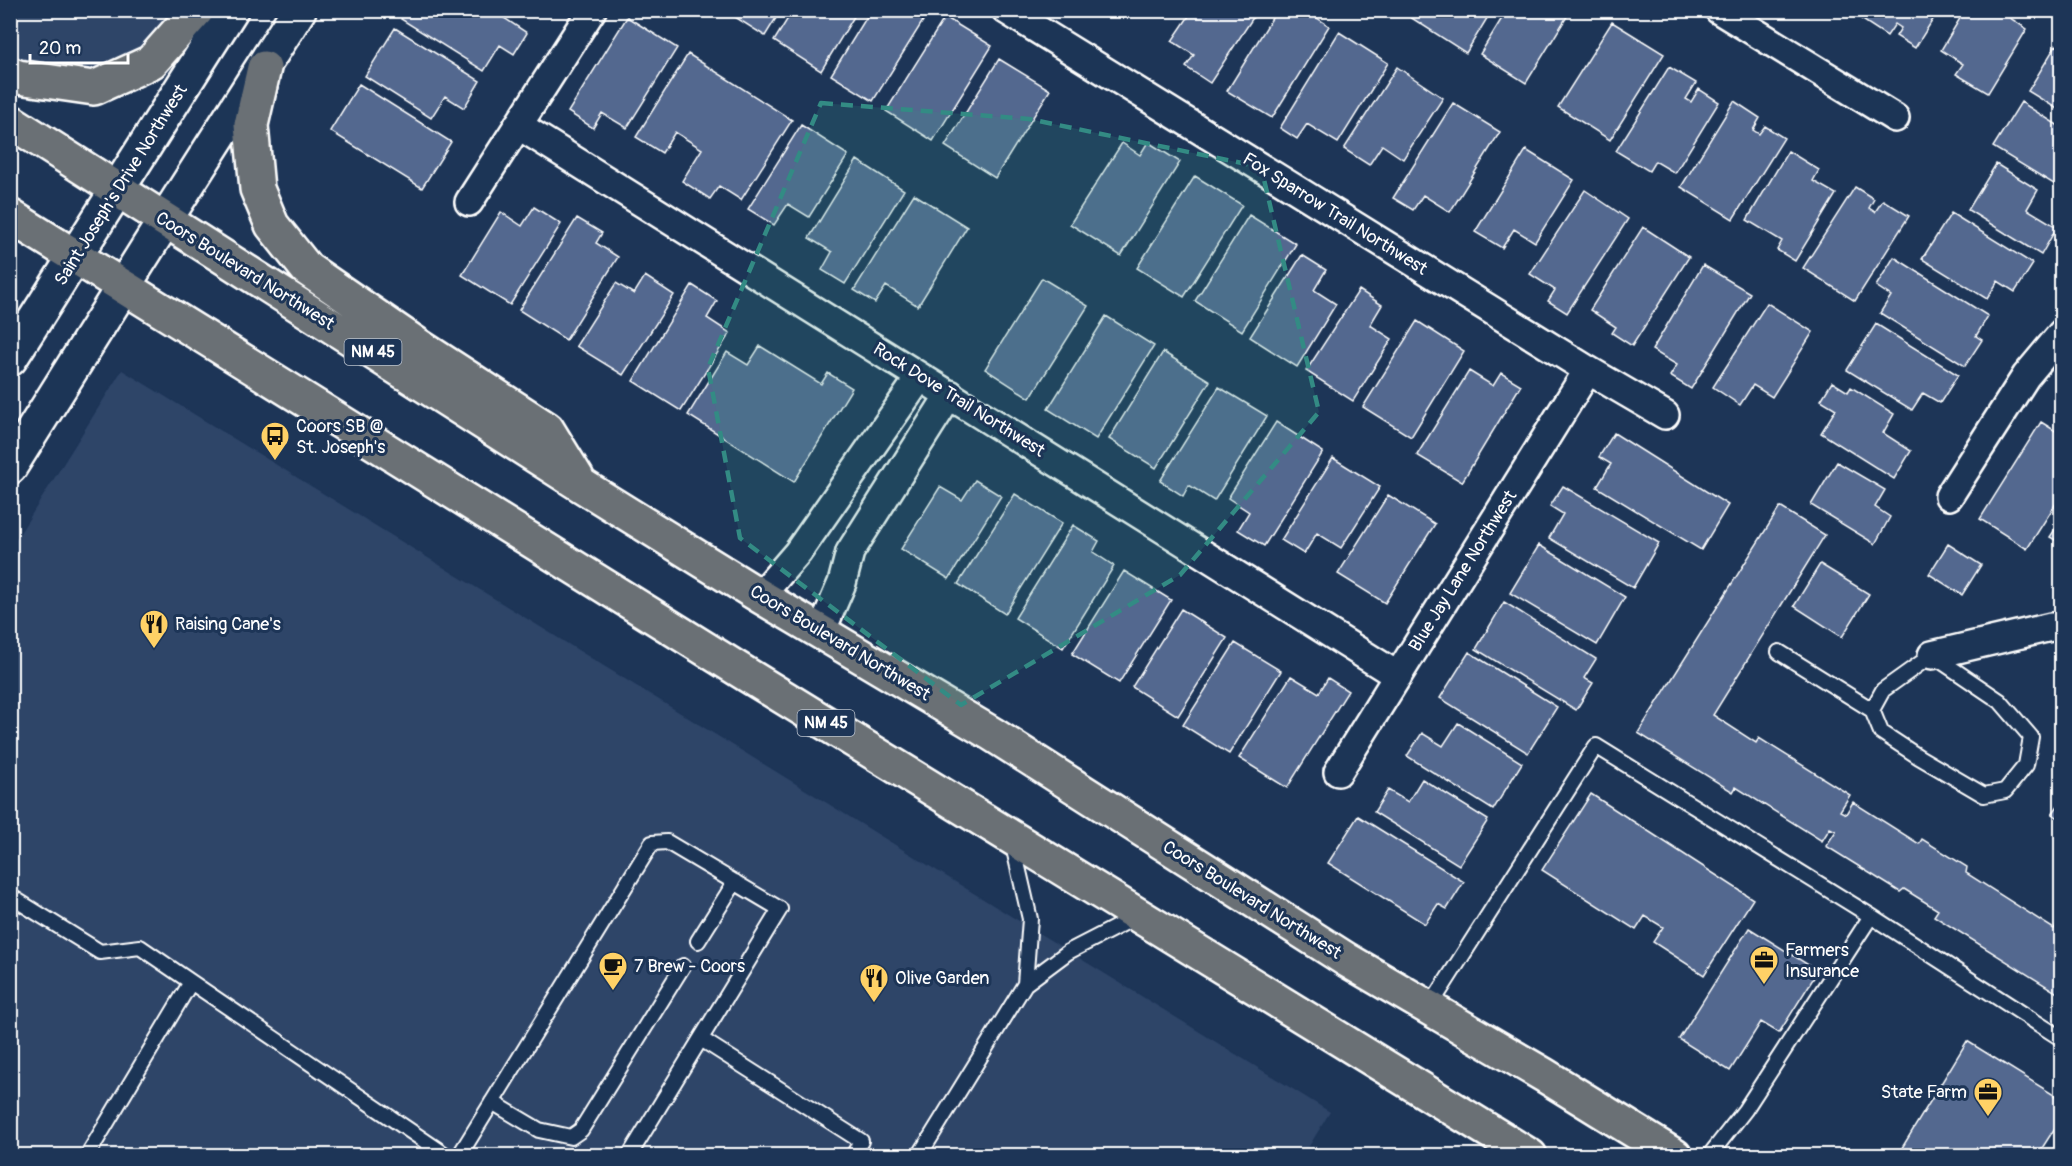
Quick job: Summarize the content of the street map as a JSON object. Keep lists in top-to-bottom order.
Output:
{
  "streets": {
    "main road": ["Coors Boulevard Northwest", "NM 45"],
    "street": [
      "Saint Joseph's Drive Northwest",
      "Fox Sparrow Trail Northwest",
      "Rock Dove Trail Northwest",
      "Blue Jay Lane Northwest"
    ]
  },
  "crossings": [
    ["Saint Joseph's Drive Northwest", "Coors Boulevard Northwest"],
    ["Saint Joseph's Drive Northwest", "NM 45"],
    ["Fox Sparrow Trail Northwest", "Blue Jay Lane Northwest"],
    ["Rock Dove Trail Northwest", "Blue Jay Lane Northwest"]
  ],
  "places": {
    "bus stop": ["Coors SB @ St. Joseph's"],
    "restaurant": ["Raising Cane's", "Olive Garden"],
    "office": ["Farmers Insurance", "State Farm"],
    "cafe": ["7 Brew - Coors"]
  },
  "scale_bar": "20 m"
}
